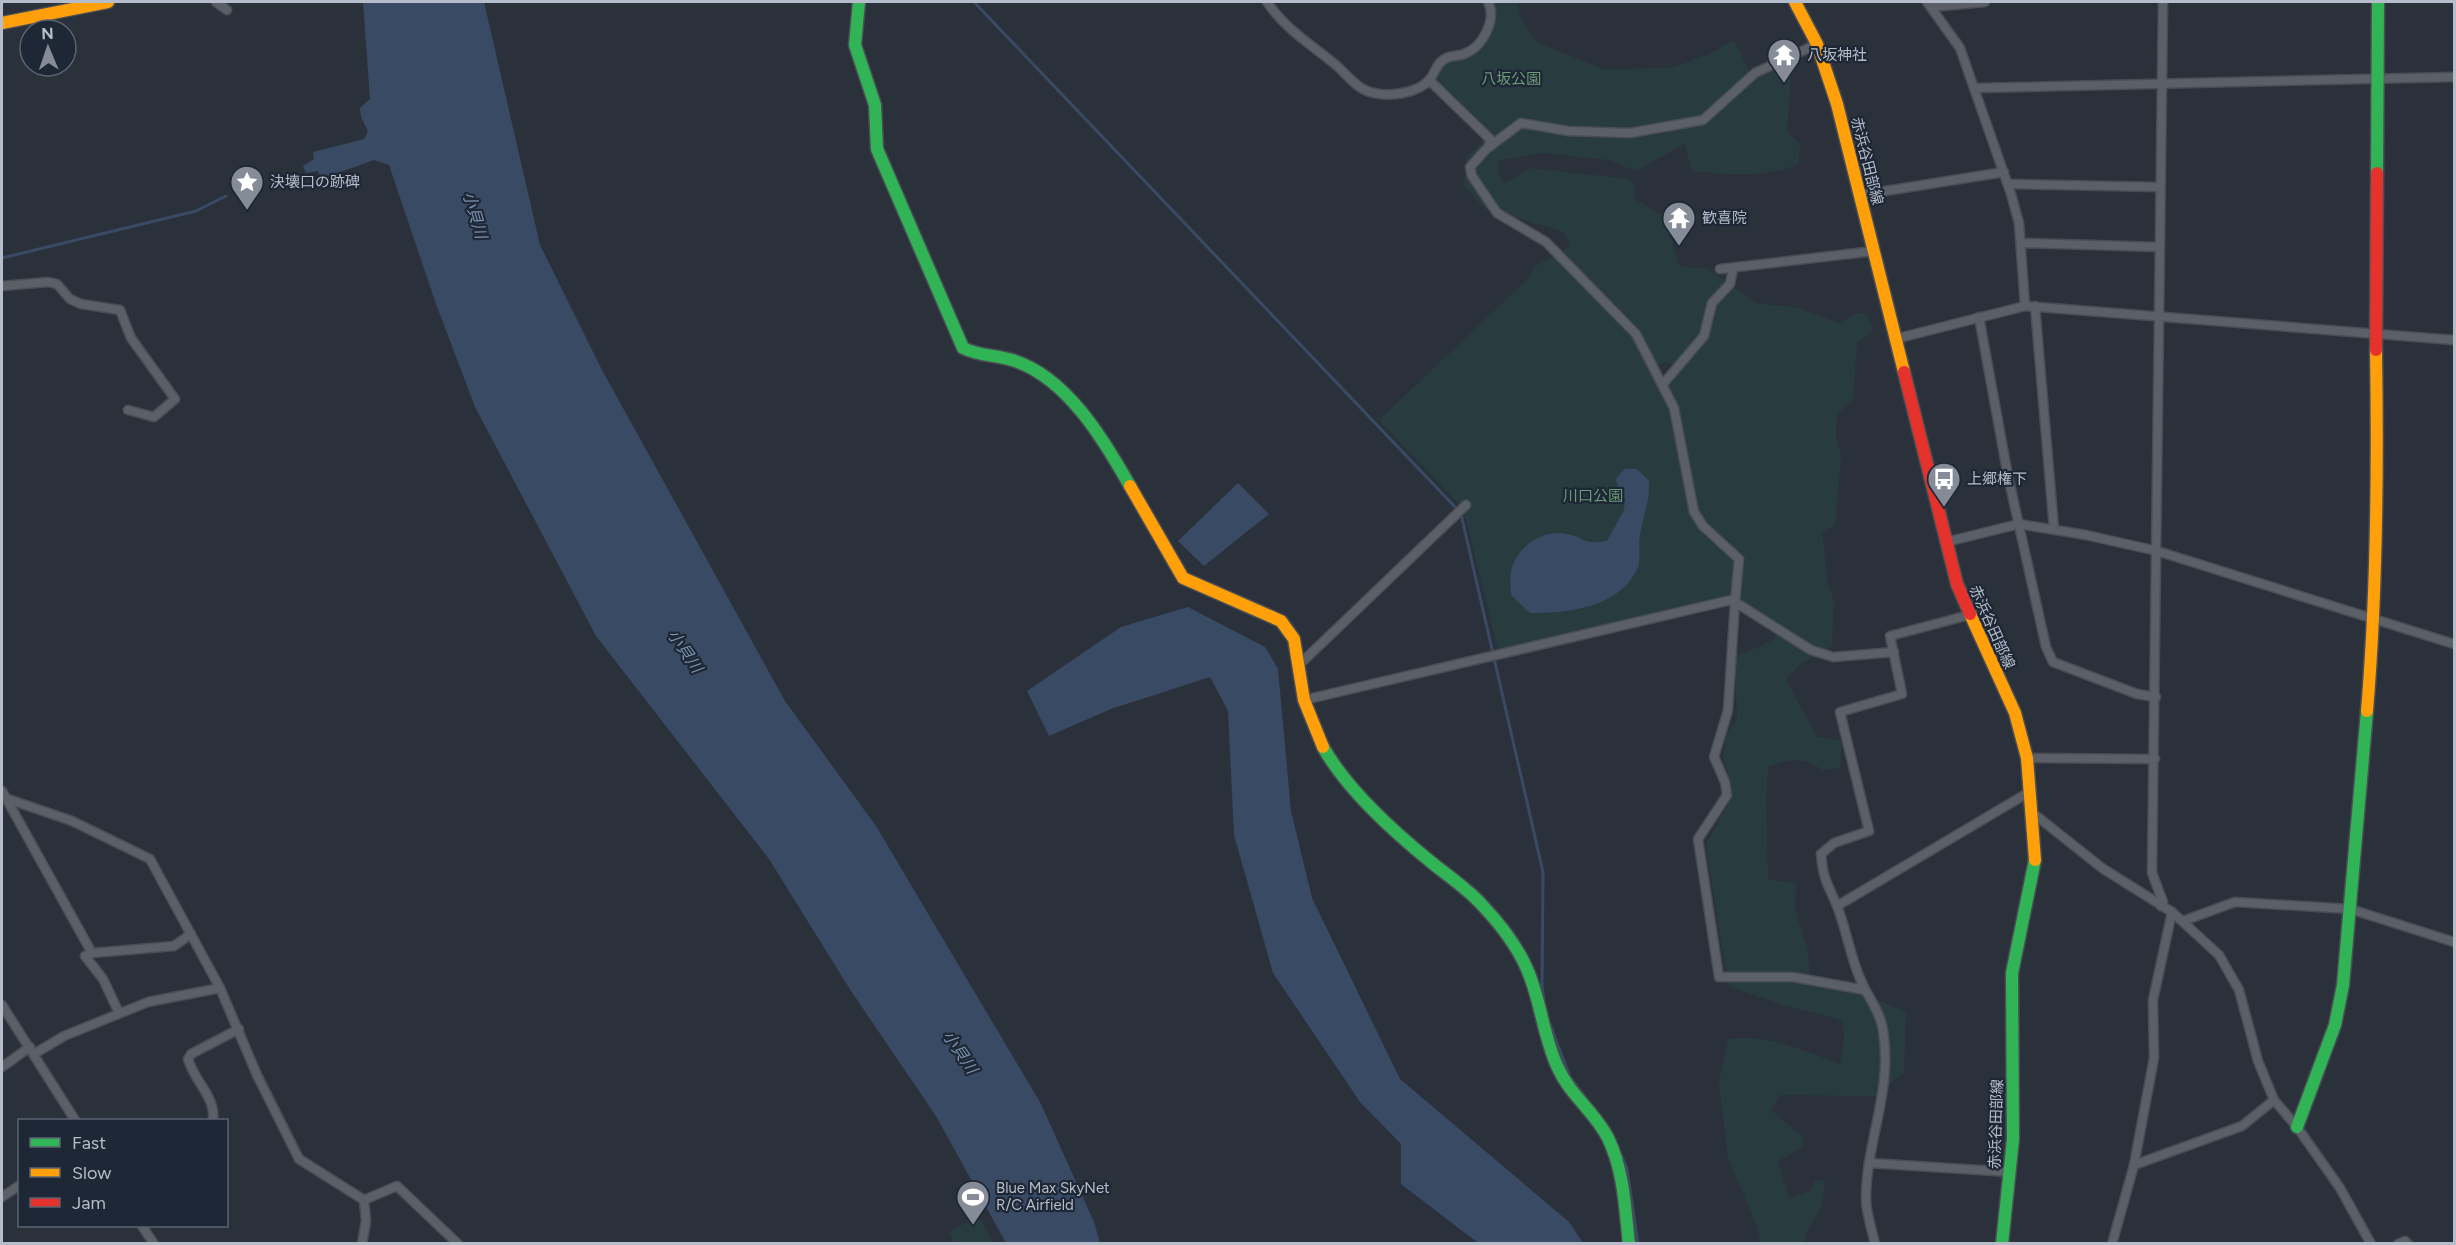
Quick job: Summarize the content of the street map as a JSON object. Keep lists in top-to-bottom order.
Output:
{
  "streets": {
    "street": ["赤浜谷田部線"]
  },
  "water": ["小貝川"],
  "parks": ["八坂公園", "川口公園"],
  "places": {
    "temple": ["八坂神社", "歓喜院"],
    "place": ["決壊口の跡碑"],
    "bus stop": ["上郷権下"],
    "sports": ["Blue Max SkyNet R/C Airfield"]
  },
  "legend": ["Fast", "Slow", "Jam"],
  "north": "top"
}
